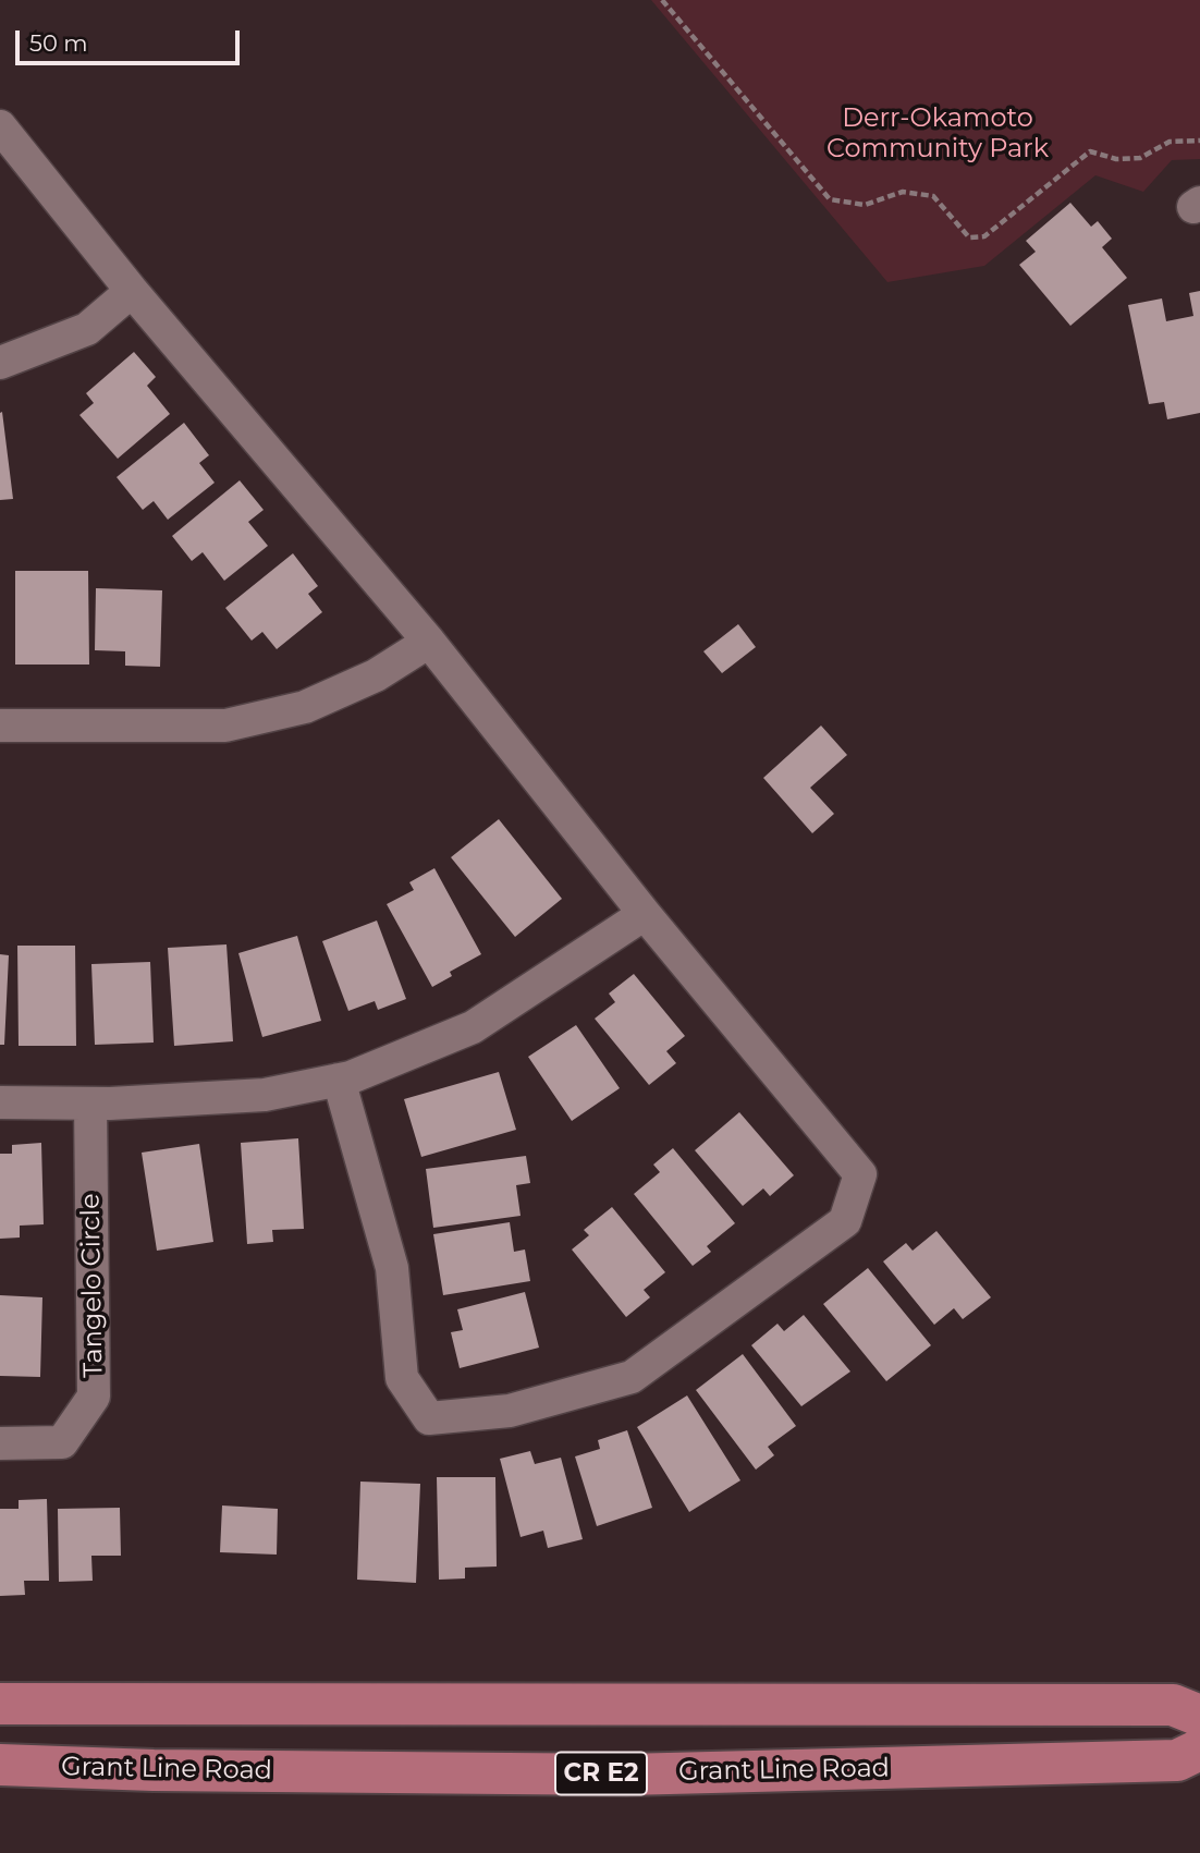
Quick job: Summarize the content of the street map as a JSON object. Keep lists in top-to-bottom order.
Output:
{
  "streets": {
    "main road": ["Grant Line Road", "CR E2"],
    "street": ["Tangelo Circle"]
  },
  "parks": ["Derr-Okamoto Community Park"],
  "scale_bar": "50 m"
}
